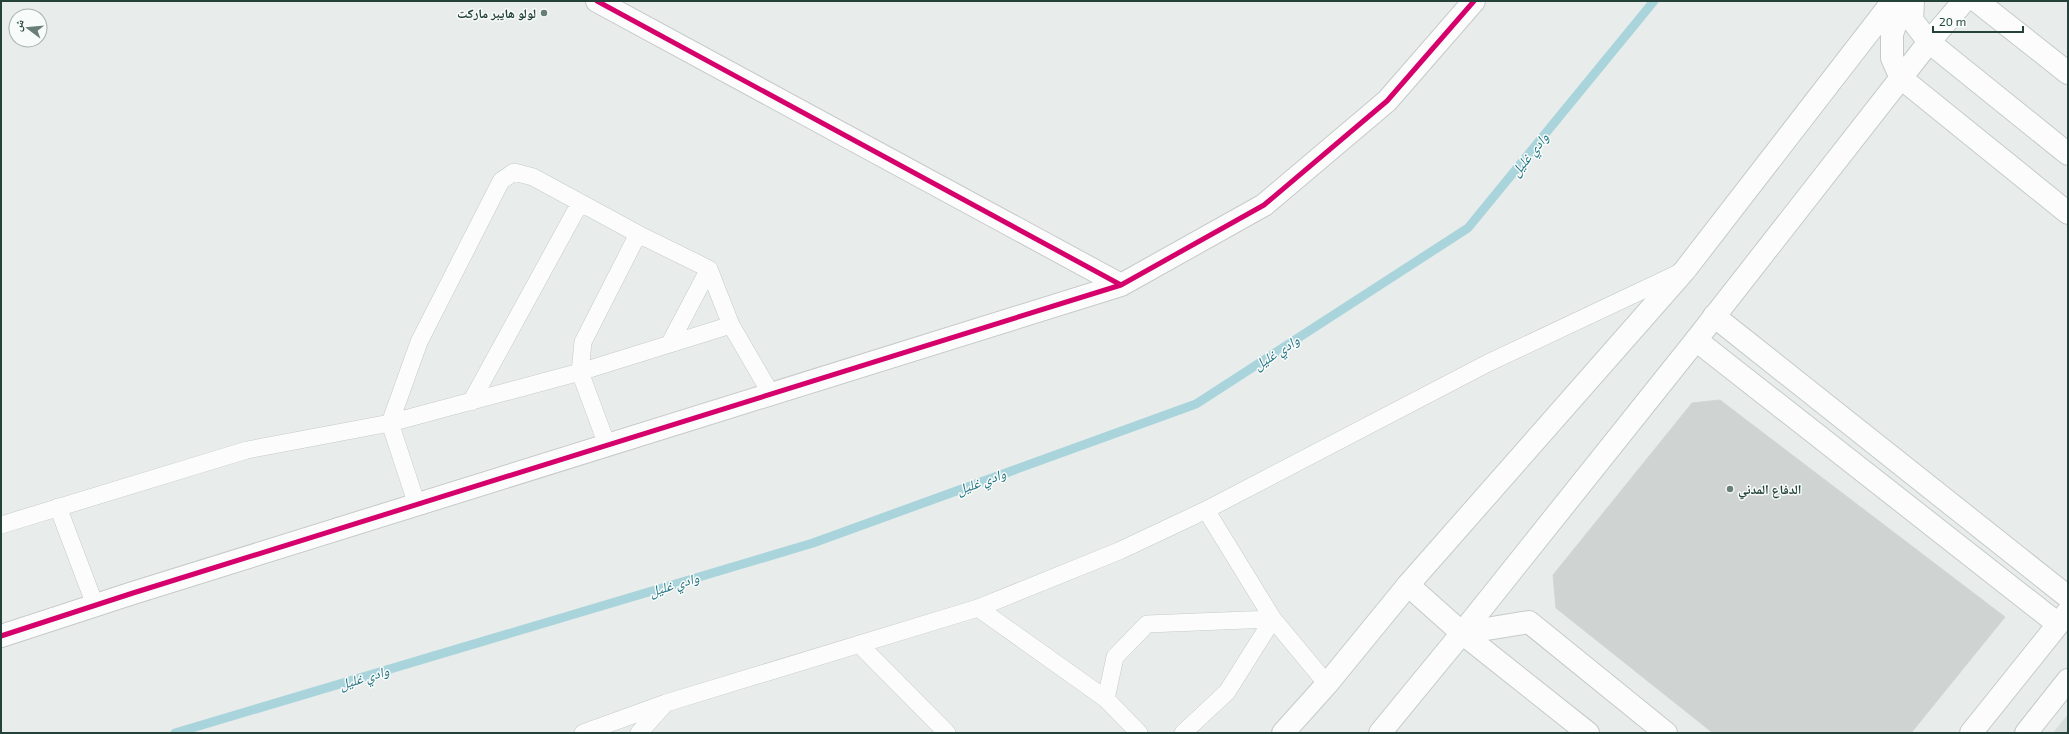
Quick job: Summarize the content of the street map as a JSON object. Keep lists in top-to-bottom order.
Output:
{
  "water": ["وادي غليل"],
  "places": ["لولو هايبر ماركت", "الدفاع المدني"],
  "scale_bar": "20 m",
  "north": "left"
}
